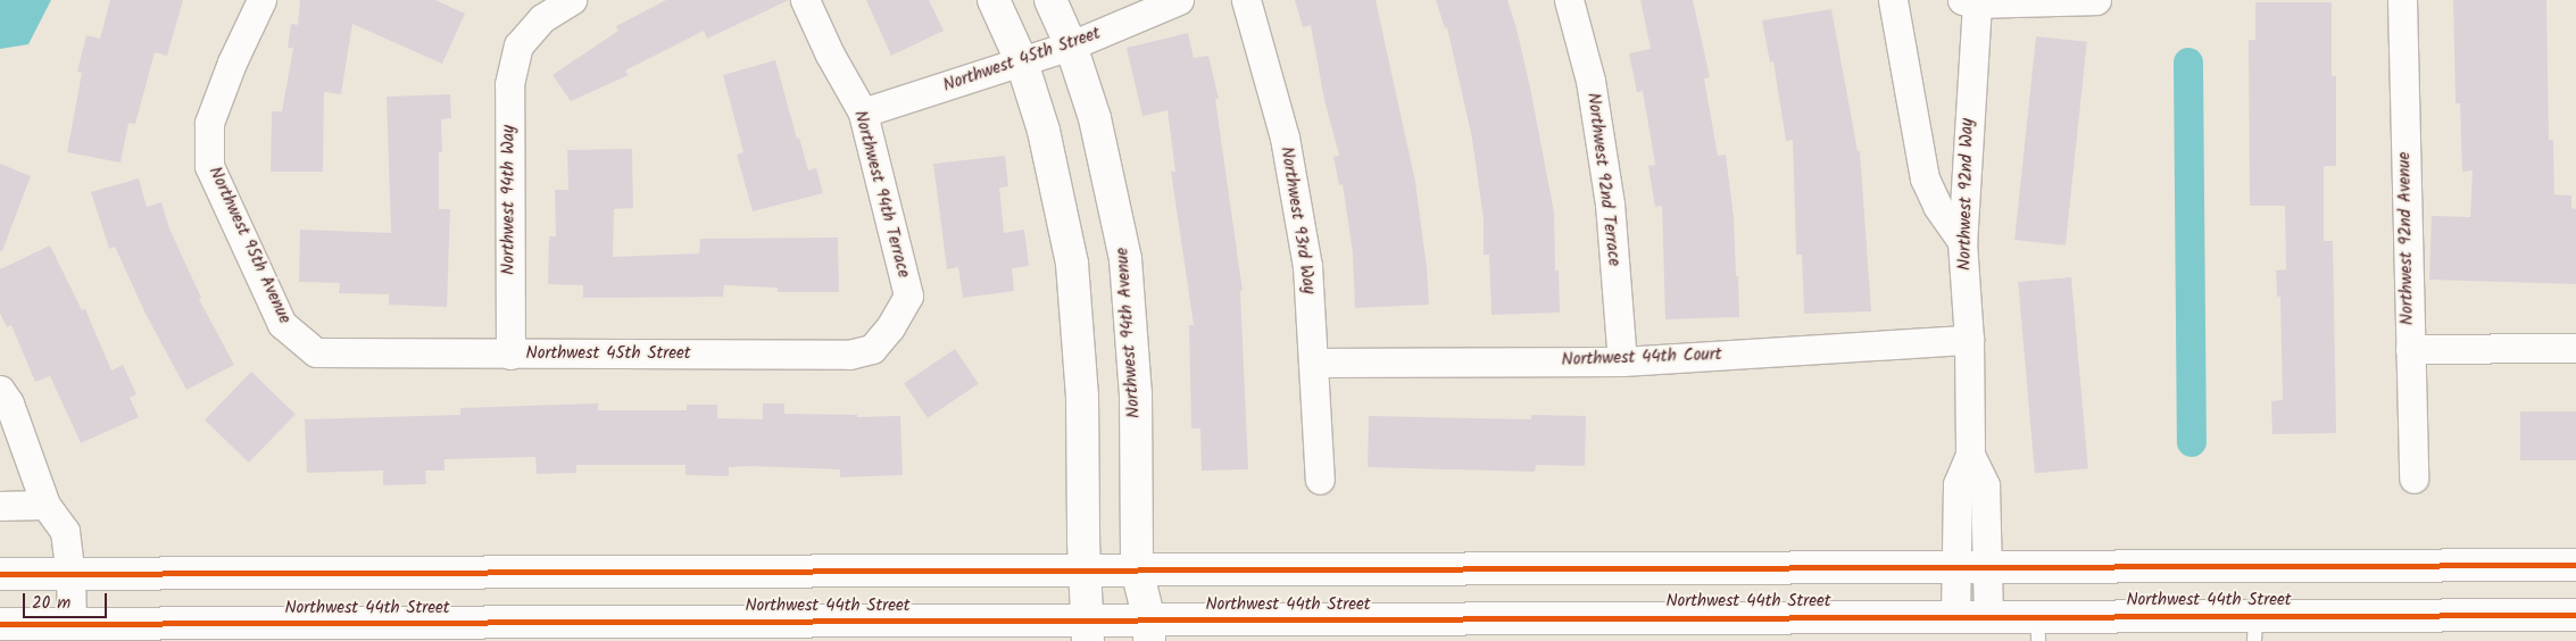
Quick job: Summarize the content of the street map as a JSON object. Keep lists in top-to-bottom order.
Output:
{
  "streets": {
    "street": [
      "Northwest 45th Street",
      "Northwest 92nd Terrace",
      "Northwest 94th Terrace",
      "Northwest 92nd Way",
      "Northwest 94th Way",
      "Northwest 93rd Way",
      "Northwest 92nd Avenue",
      "Northwest 95th Avenue",
      "Northwest 94th Avenue",
      "Northwest 44th Court",
      "Northwest 44th Street"
    ]
  },
  "crossings": [
    ["Northwest 45th Street", "Northwest 94th Terrace"],
    ["Northwest 45th Street", "Northwest 94th Way"],
    ["Northwest 45th Street", "Northwest 95th Avenue"],
    ["Northwest 45th Street", "Northwest 94th Avenue"],
    ["Northwest 92nd Terrace", "Northwest 44th Court"],
    ["Northwest 92nd Way", "Northwest 44th Court"],
    ["Northwest 92nd Way", "Northwest 44th Street"],
    ["Northwest 93rd Way", "Northwest 44th Court"],
    ["Northwest 94th Avenue", "Northwest 44th Street"]
  ],
  "scale_bar": "20 m"
}
